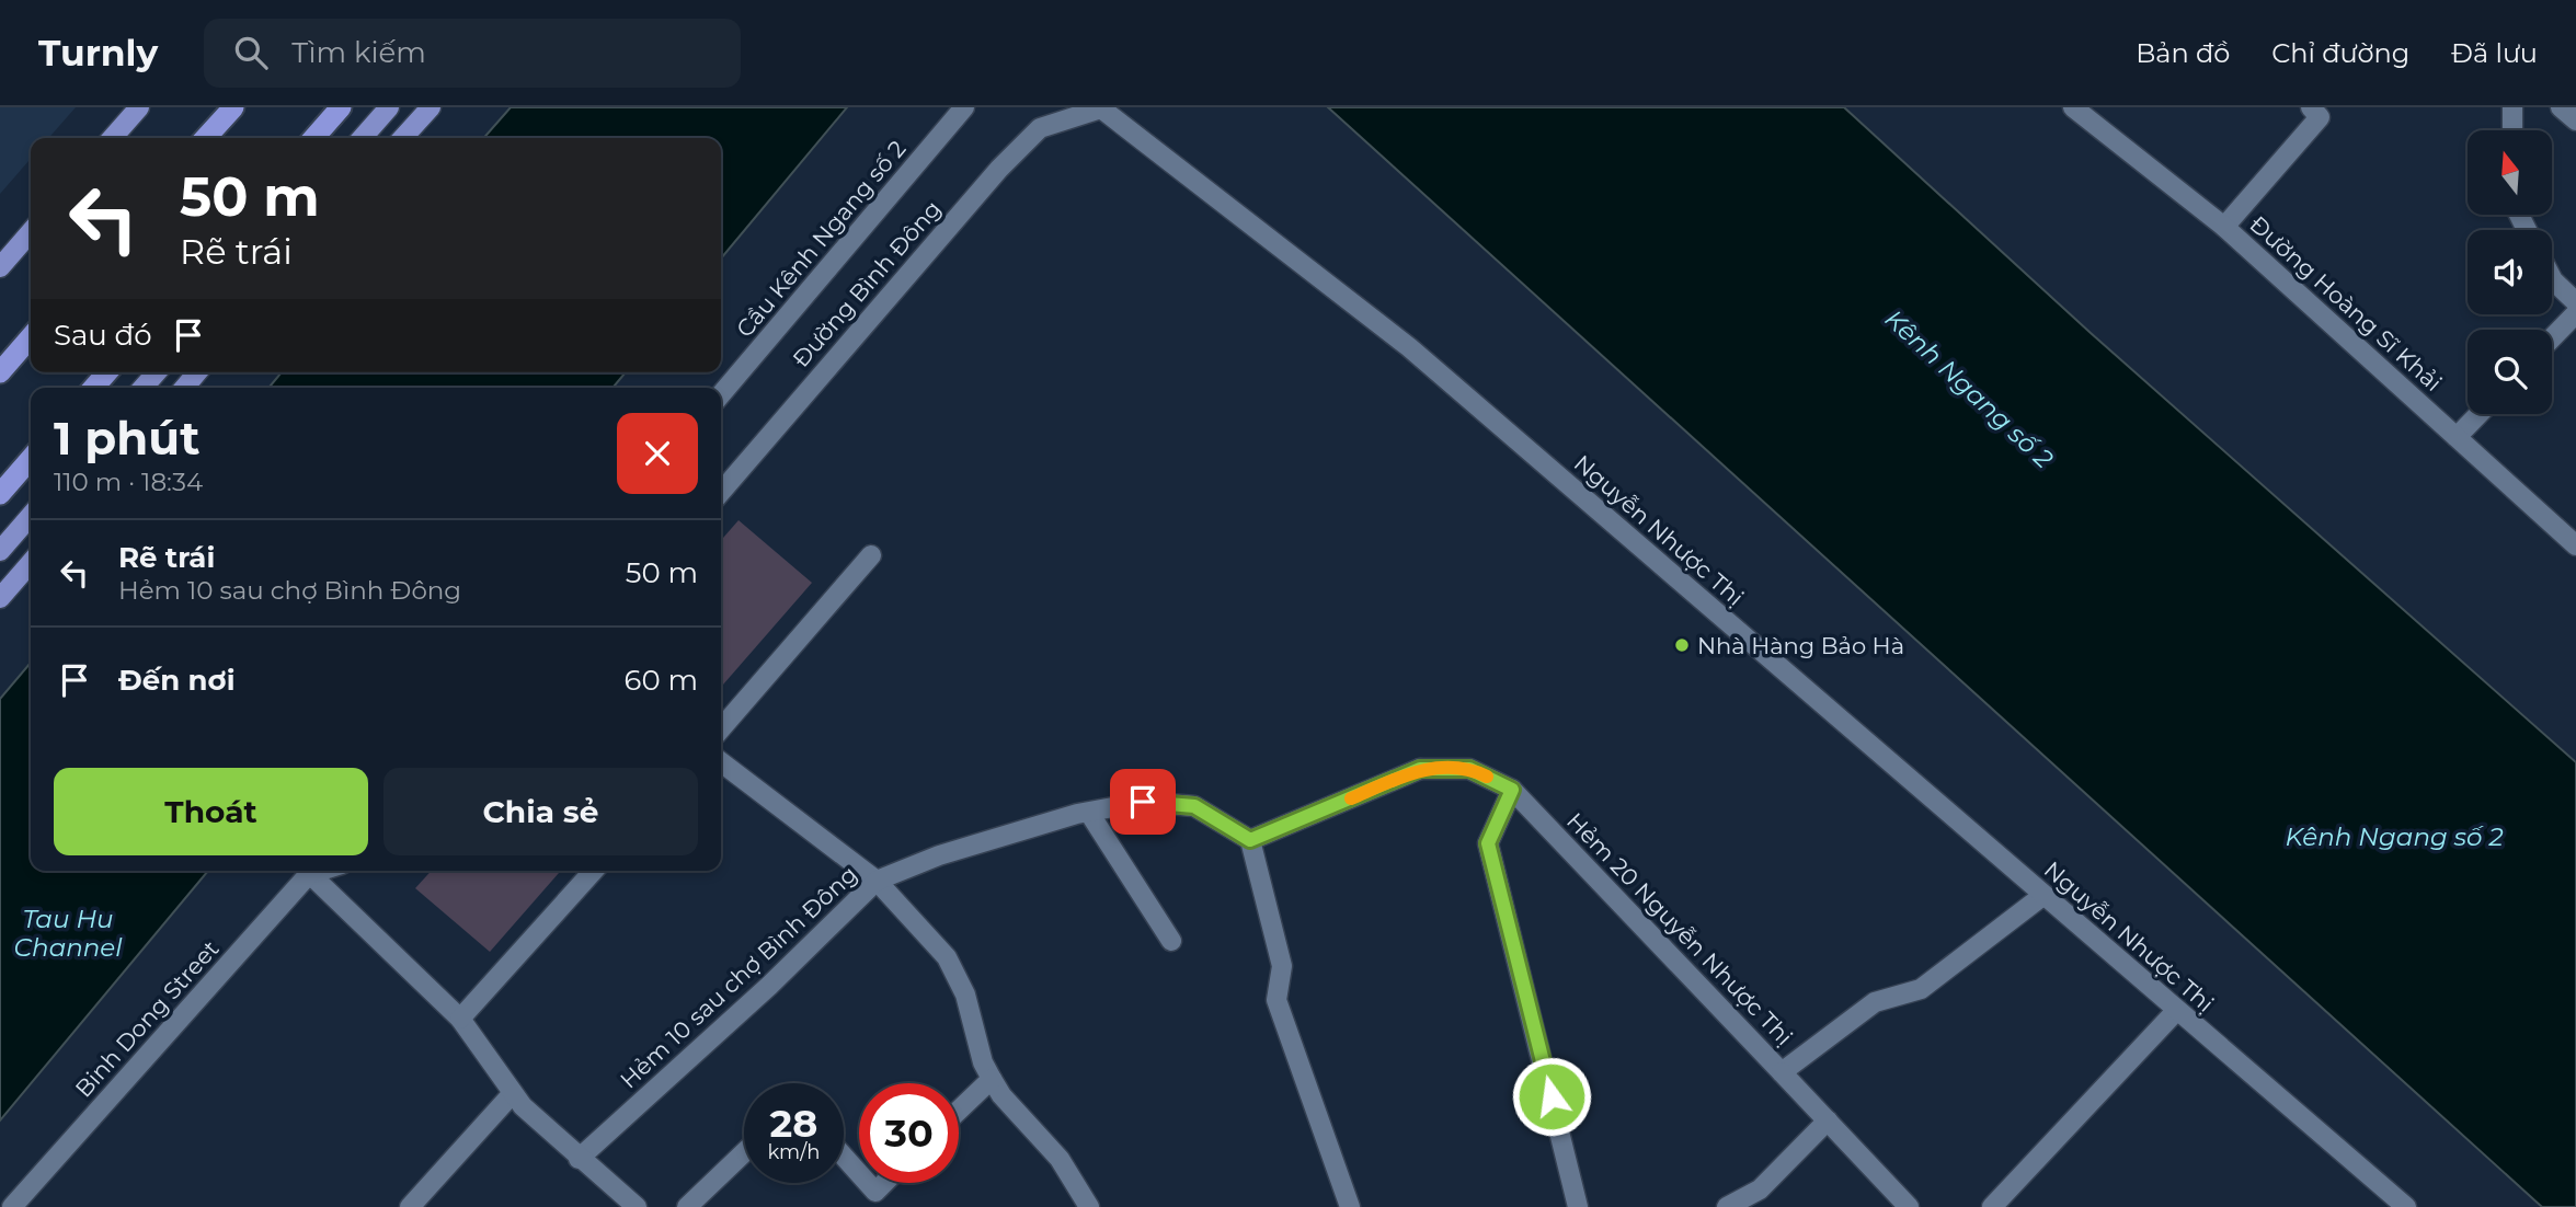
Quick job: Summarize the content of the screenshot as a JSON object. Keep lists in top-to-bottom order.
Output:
{
  "streets": {
    "street": [
      "Cầu Kênh Ngang số 2",
      "Đường Bình Đông",
      "Đường Hoàng Sĩ Khải",
      "Nguyễn Nhược Thị",
      "Hẻm 20 Nguyễn Nhược Thị",
      "Hẻm 10 sau chợ Bình Đông",
      "Binh Dong Street"
    ]
  },
  "crossings": [
    ["Đường Bình Đông", "Nguyễn Nhược Thị"],
    ["Nguyễn Nhược Thị", "Hẻm 20 Nguyễn Nhược Thị"]
  ],
  "water": ["Kênh Ngang số 2", "Tau Hu Channel"],
  "places": ["Nhà Hàng Bảo Hà"],
  "north": "top",
  "page": {
    "header": "Turnly",
    "search": "Tìm kiếm",
    "nav": ["Bản đồ", "Chỉ đường", "Đã lưu"],
    "turn": ["50 m", "Rẽ trái"],
    "then": "Sau đó",
    "heading": ["1 phút", "110 m · 18:34"],
    "list": [
      {
        "name": "Rẽ trái",
        "note": "Hẻm 10 sau chợ Bình Đông",
        "value": "50 m"
      },
      {
        "name": "Đến nơi",
        "value": "60 m"
      }
    ],
    "buttons": ["Thoát", "Chia sẻ"],
    "speed": "28 km/h",
    "limit": "30"
  }
}
